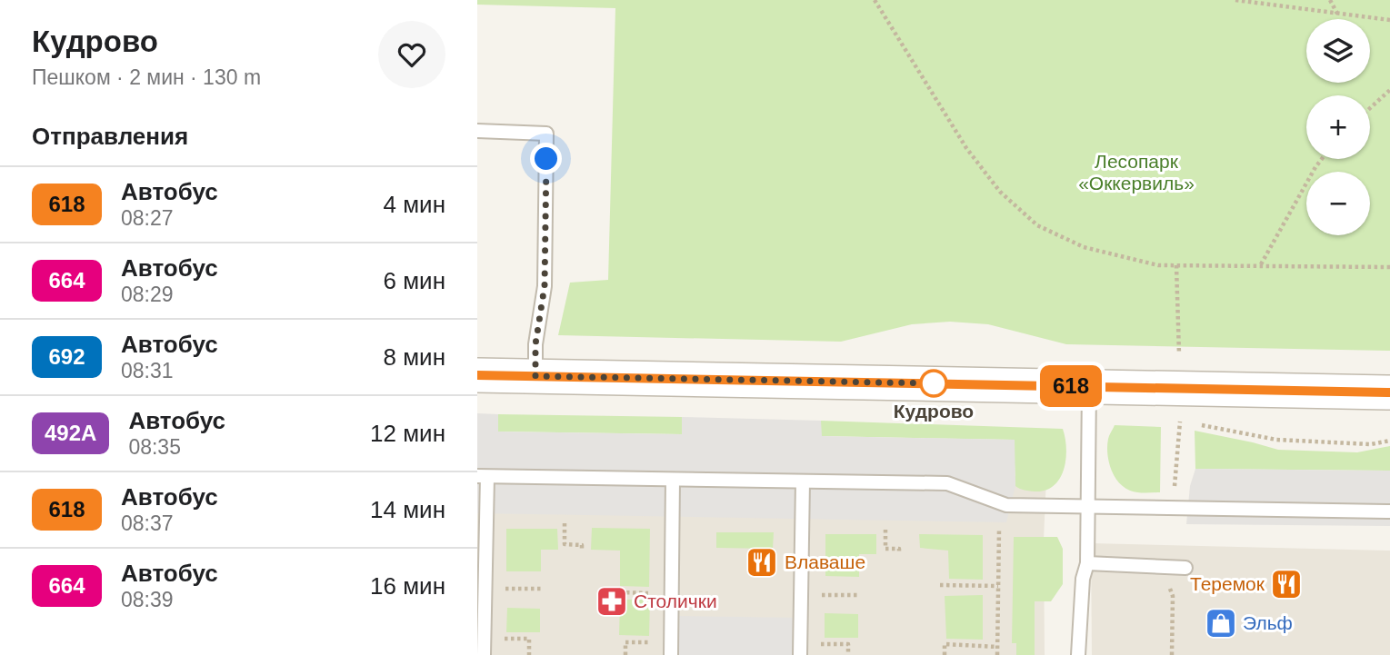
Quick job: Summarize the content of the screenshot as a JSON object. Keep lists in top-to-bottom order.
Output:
{
  "parks": ["Лесопарк «Оккервиль»"],
  "places": {
    "other": ["Кудрово"],
    "restaurant": ["Влаваше", "Теремок"],
    "pharmacy": ["Столички"],
    "shop": ["Эльф"]
  },
  "lines": ["bus line 618"],
  "page": {
    "heading": [
      ["Кудрово", "Пешком · 2 мин · 130 m"],
      "Отправления"
    ],
    "on_map": "618",
    "map_buttons": ["+", "−"],
    "list": [
      {
        "mark": "618",
        "name": "Автобус",
        "note": "08:27",
        "value": "4 мин"
      },
      {
        "mark": "664",
        "name": "Автобус",
        "note": "08:29",
        "value": "6 мин"
      },
      {
        "mark": "692",
        "name": "Автобус",
        "note": "08:31",
        "value": "8 мин"
      },
      {
        "mark": "492А",
        "name": "Автобус",
        "note": "08:35",
        "value": "12 мин"
      },
      {
        "mark": "618",
        "name": "Автобус",
        "note": "08:37",
        "value": "14 мин"
      },
      {
        "mark": "664",
        "name": "Автобус",
        "note": "08:39",
        "value": "16 мин"
      }
    ]
  }
}
